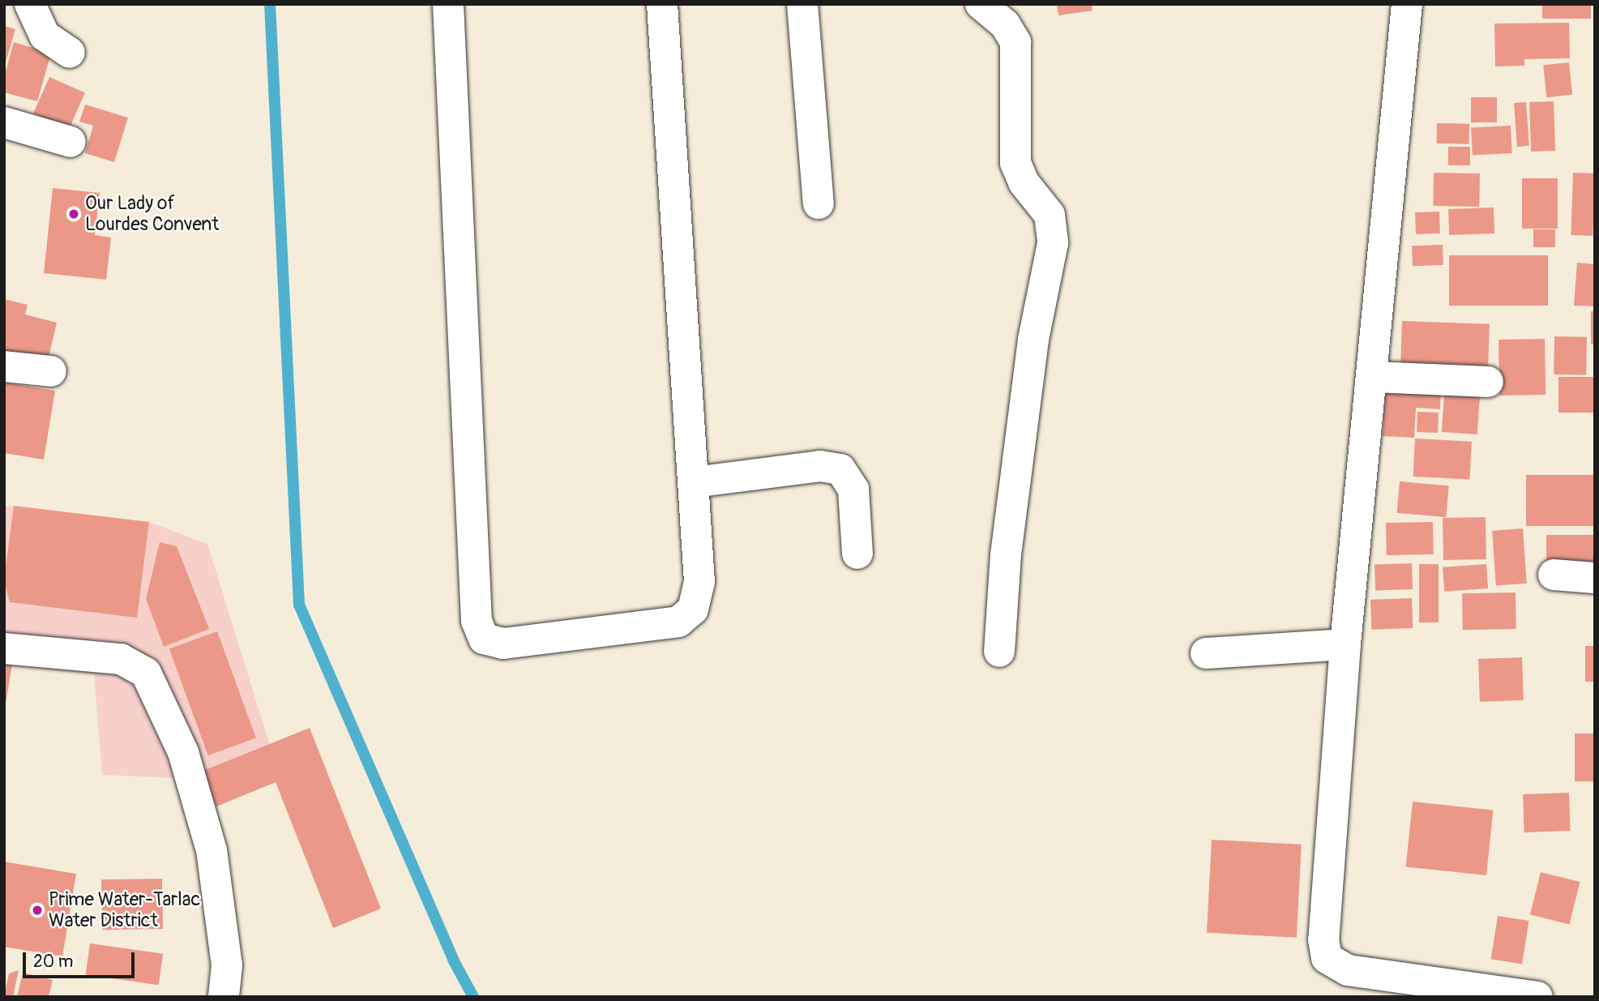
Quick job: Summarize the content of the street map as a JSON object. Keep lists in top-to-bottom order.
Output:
{
  "places": ["Our Lady of Lourdes Convent", "Prime Water-Tarlac Water District"],
  "scale_bar": "20 m"
}
